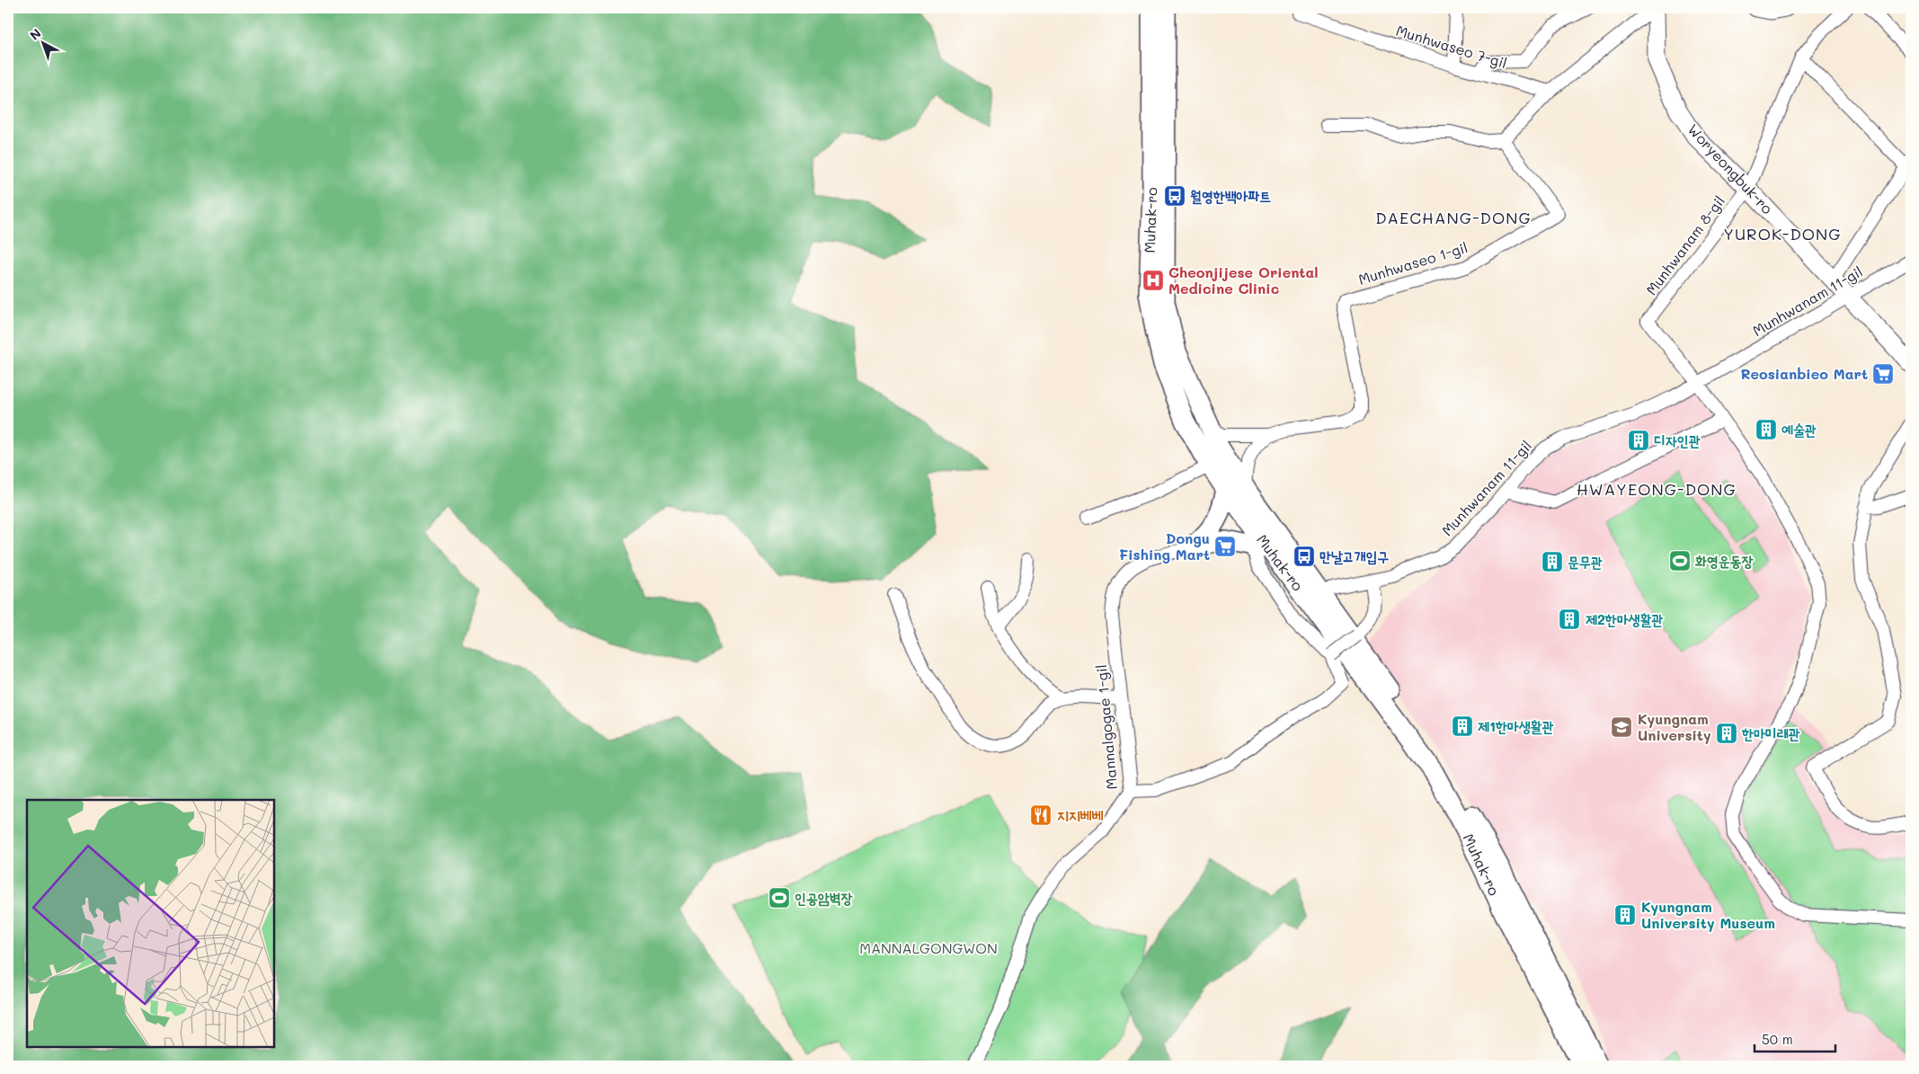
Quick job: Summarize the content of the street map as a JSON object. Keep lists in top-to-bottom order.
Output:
{
  "streets": {
    "main road": ["Woryeongbuk-ro", "Muhak-ro"],
    "street": [
      "Munhwaseo 7-gil",
      "Munhwanam 8-gil",
      "Munhwaseo 1-gil",
      "Munhwanam 11-gil",
      "Mannalgogae 1-gil"
    ]
  },
  "crossings": [
    ["Woryeongbuk-ro", "Munhwanam 8-gil"],
    ["Woryeongbuk-ro", "Munhwanam 11-gil"],
    ["Muhak-ro", "Munhwaseo 1-gil"],
    ["Muhak-ro", "Munhwanam 11-gil"],
    ["Munhwanam 8-gil", "Munhwanam 11-gil"]
  ],
  "districts": ["DAECHANG-DONG", "YUROK-DONG", "HWAYEONG-DONG"],
  "parks": ["MANNALGONGWON"],
  "places": {
    "bus stop": ["월영한백아파트", "만날고개입구"],
    "hospital": ["Cheonjijese Oriental Medicine Clinic"],
    "supermarket": ["Reosianbieo Mart", "Dongu Fishing Mart"],
    "building": [
      "예술관",
      "디자인관",
      "문무관",
      "제2한마생활관",
      "제1한마생활관",
      "한마미래관",
      "Kyungnam University Museum"
    ],
    "sports": ["화영운동장", "인공암벽장"],
    "school or university": ["Kyungnam University"],
    "restaurant": ["지지베베"]
  },
  "scale_bar": "50 m",
  "north": "top left"
}
